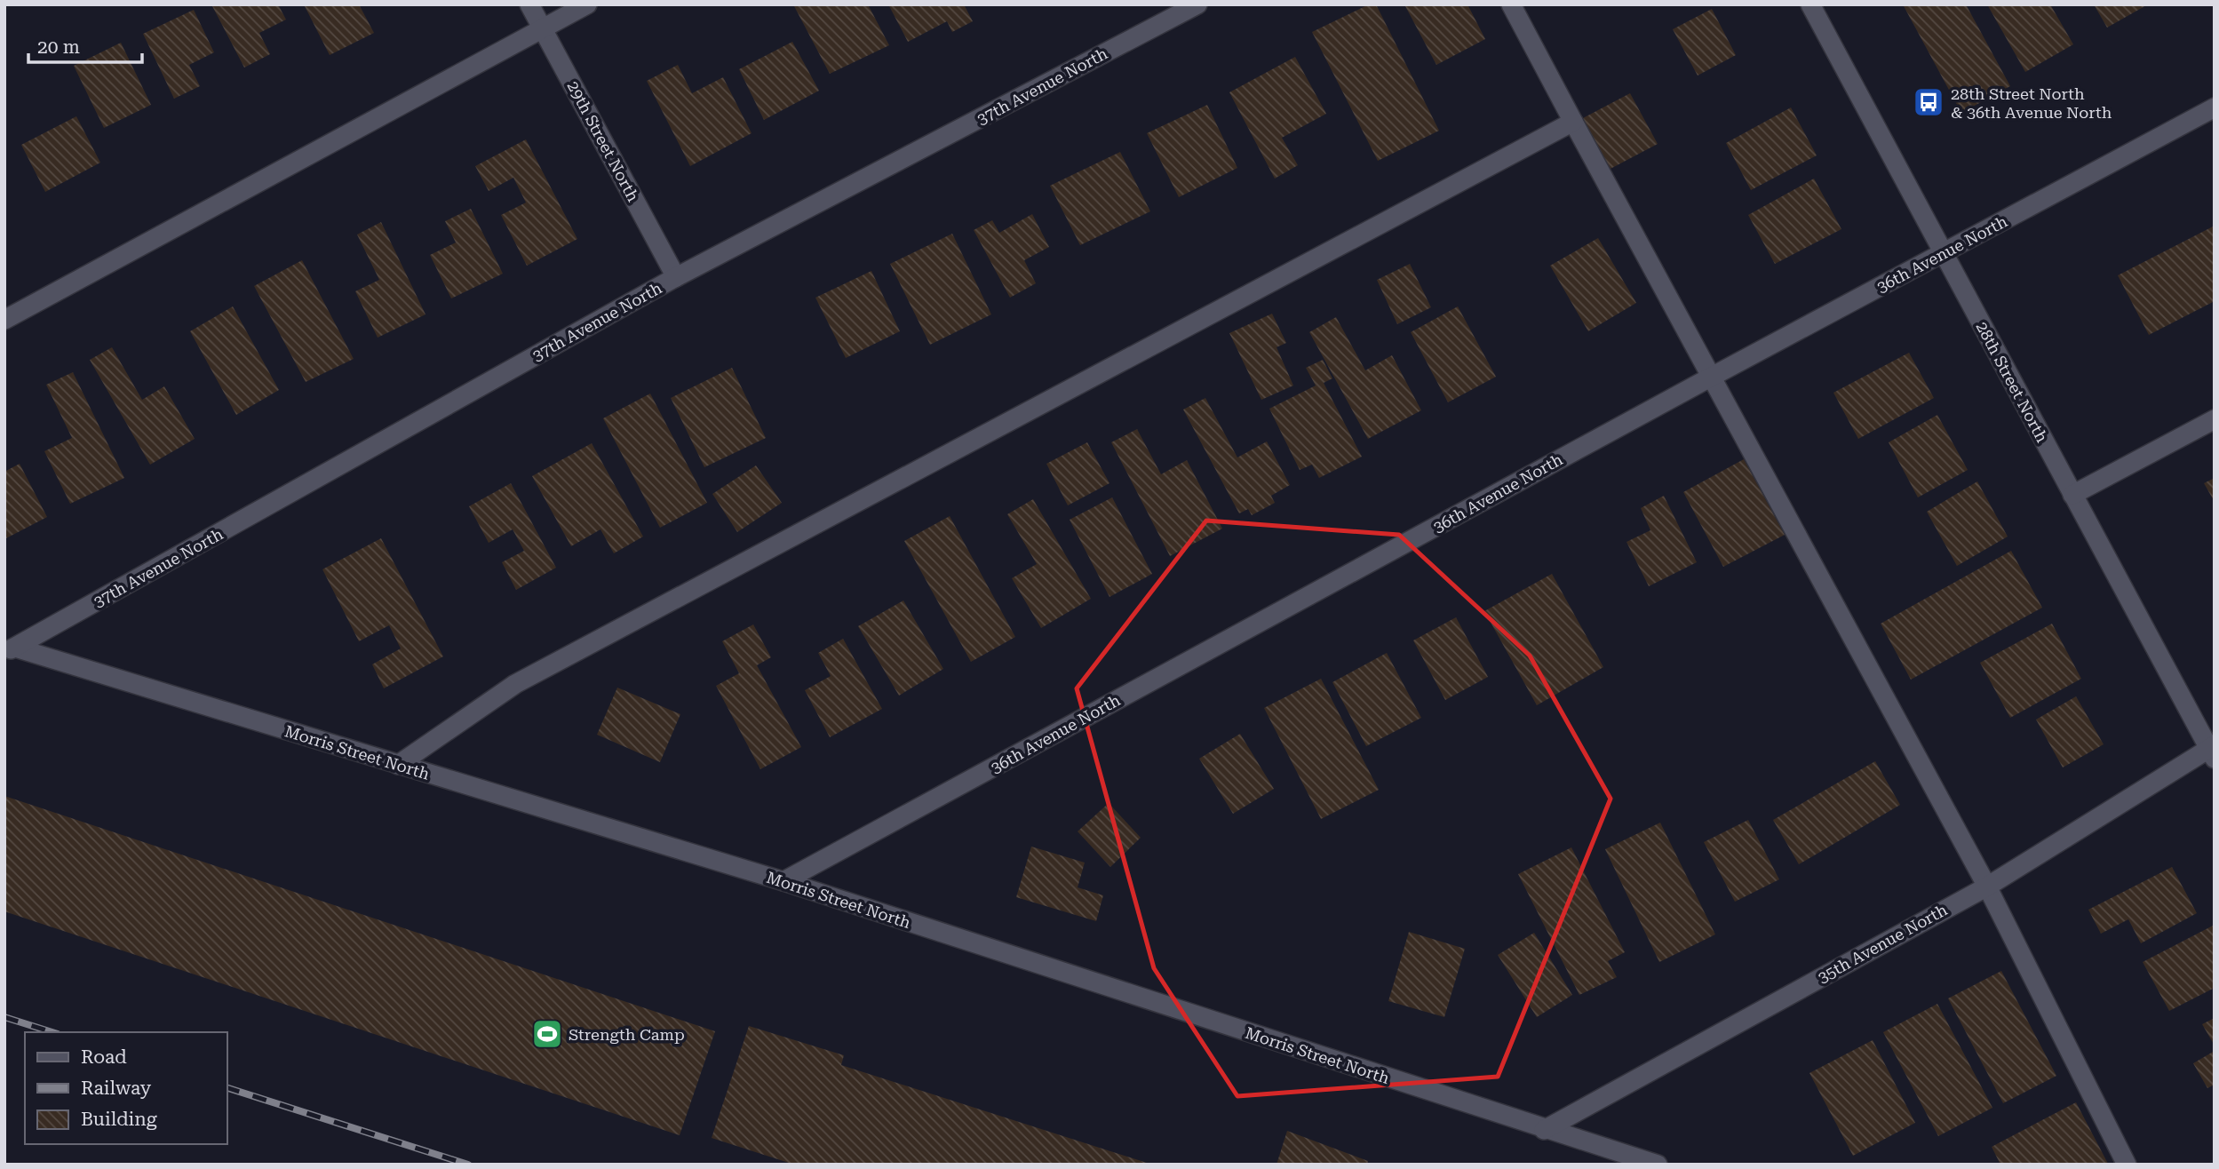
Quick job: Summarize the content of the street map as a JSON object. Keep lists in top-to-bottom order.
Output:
{
  "streets": {
    "street": [
      "37th Avenue North",
      "29th Street North",
      "36th Avenue North",
      "28th Street North",
      "Morris Street North",
      "35th Avenue North"
    ]
  },
  "crossings": [
    ["37th Avenue North", "29th Street North"],
    ["37th Avenue North", "Morris Street North"],
    ["36th Avenue North", "28th Street North"],
    ["36th Avenue North", "Morris Street North"],
    ["28th Street North", "35th Avenue North"],
    ["Morris Street North", "35th Avenue North"]
  ],
  "places": {
    "bus stop": ["28th Street North & 36th Avenue North"],
    "sports": ["Strength Camp"]
  },
  "legend": ["Road", "Railway", "Building"],
  "scale_bar": "20 m"
}
